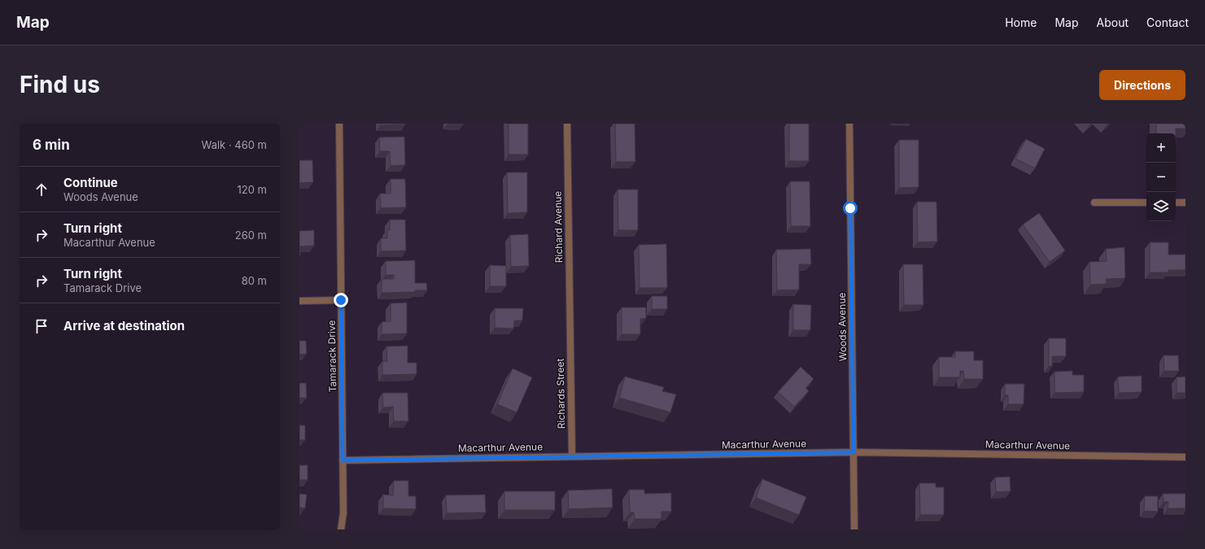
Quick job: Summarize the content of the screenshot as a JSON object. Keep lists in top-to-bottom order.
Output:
{
  "streets": {
    "street": [
      "Richard Avenue",
      "Woods Avenue",
      "Tamarack Drive",
      "Richards Street",
      "Macarthur Avenue"
    ]
  },
  "crossings": [
    ["Richard Avenue", "Richards Street"],
    ["Woods Avenue", "Macarthur Avenue"],
    ["Tamarack Drive", "Macarthur Avenue"],
    ["Richards Street", "Macarthur Avenue"]
  ],
  "page": {
    "header": "Map",
    "nav": [
      "Home",
      "Map",
      "About",
      "Contact"
    ],
    "buttons": "Directions",
    "title": "Find us",
    "heading": ["6 min", "Walk · 460 m"],
    "map_buttons": ["+", "−"],
    "list": [
      ["Continue", "Woods Avenue", "120 m"],
      ["Turn right", "Macarthur Avenue", "260 m"],
      ["Turn right", "Tamarack Drive", "80 m"],
      "Arrive at destination"
    ]
  }
}
